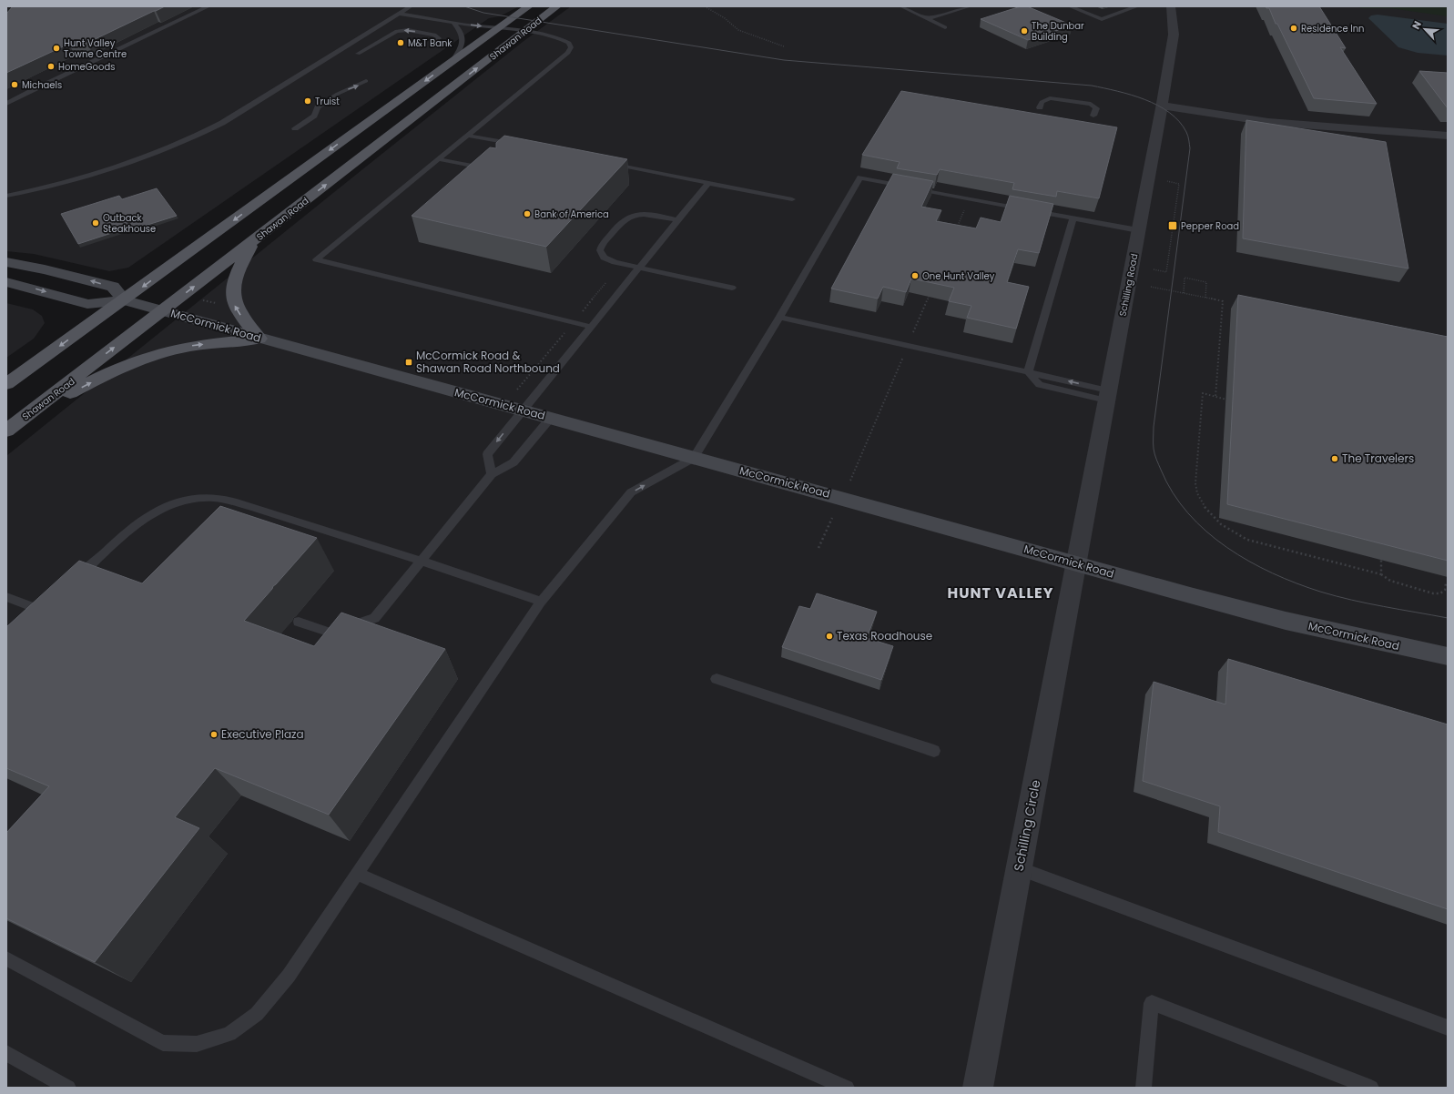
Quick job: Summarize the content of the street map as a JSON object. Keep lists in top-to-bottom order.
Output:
{
  "streets": {
    "main road": ["Shawan Road", "McCormick Road"],
    "street": ["Schilling Road", "Schilling Circle"]
  },
  "crossings": [
    ["Shawan Road", "McCormick Road"],
    ["Schilling Road", "McCormick Road"],
    ["Schilling Road", "Schilling Circle"],
    ["McCormick Road", "Schilling Circle"]
  ],
  "districts": ["HUNT VALLEY"],
  "places": {
    "other": [
      "Residence Inn",
      "The Dunbar Building",
      "M&T Bank",
      "Hunt Valley Towne Centre",
      "HomeGoods",
      "Michaels",
      "Truist",
      "Bank of America",
      "Outback Steakhouse",
      "One Hunt Valley",
      "The Travelers",
      "Texas Roadhouse",
      "Executive Plaza"
    ],
    "transit": ["Pepper Road", "McCormick Road & Shawan Road Northbound"]
  },
  "north": "top left"
}
